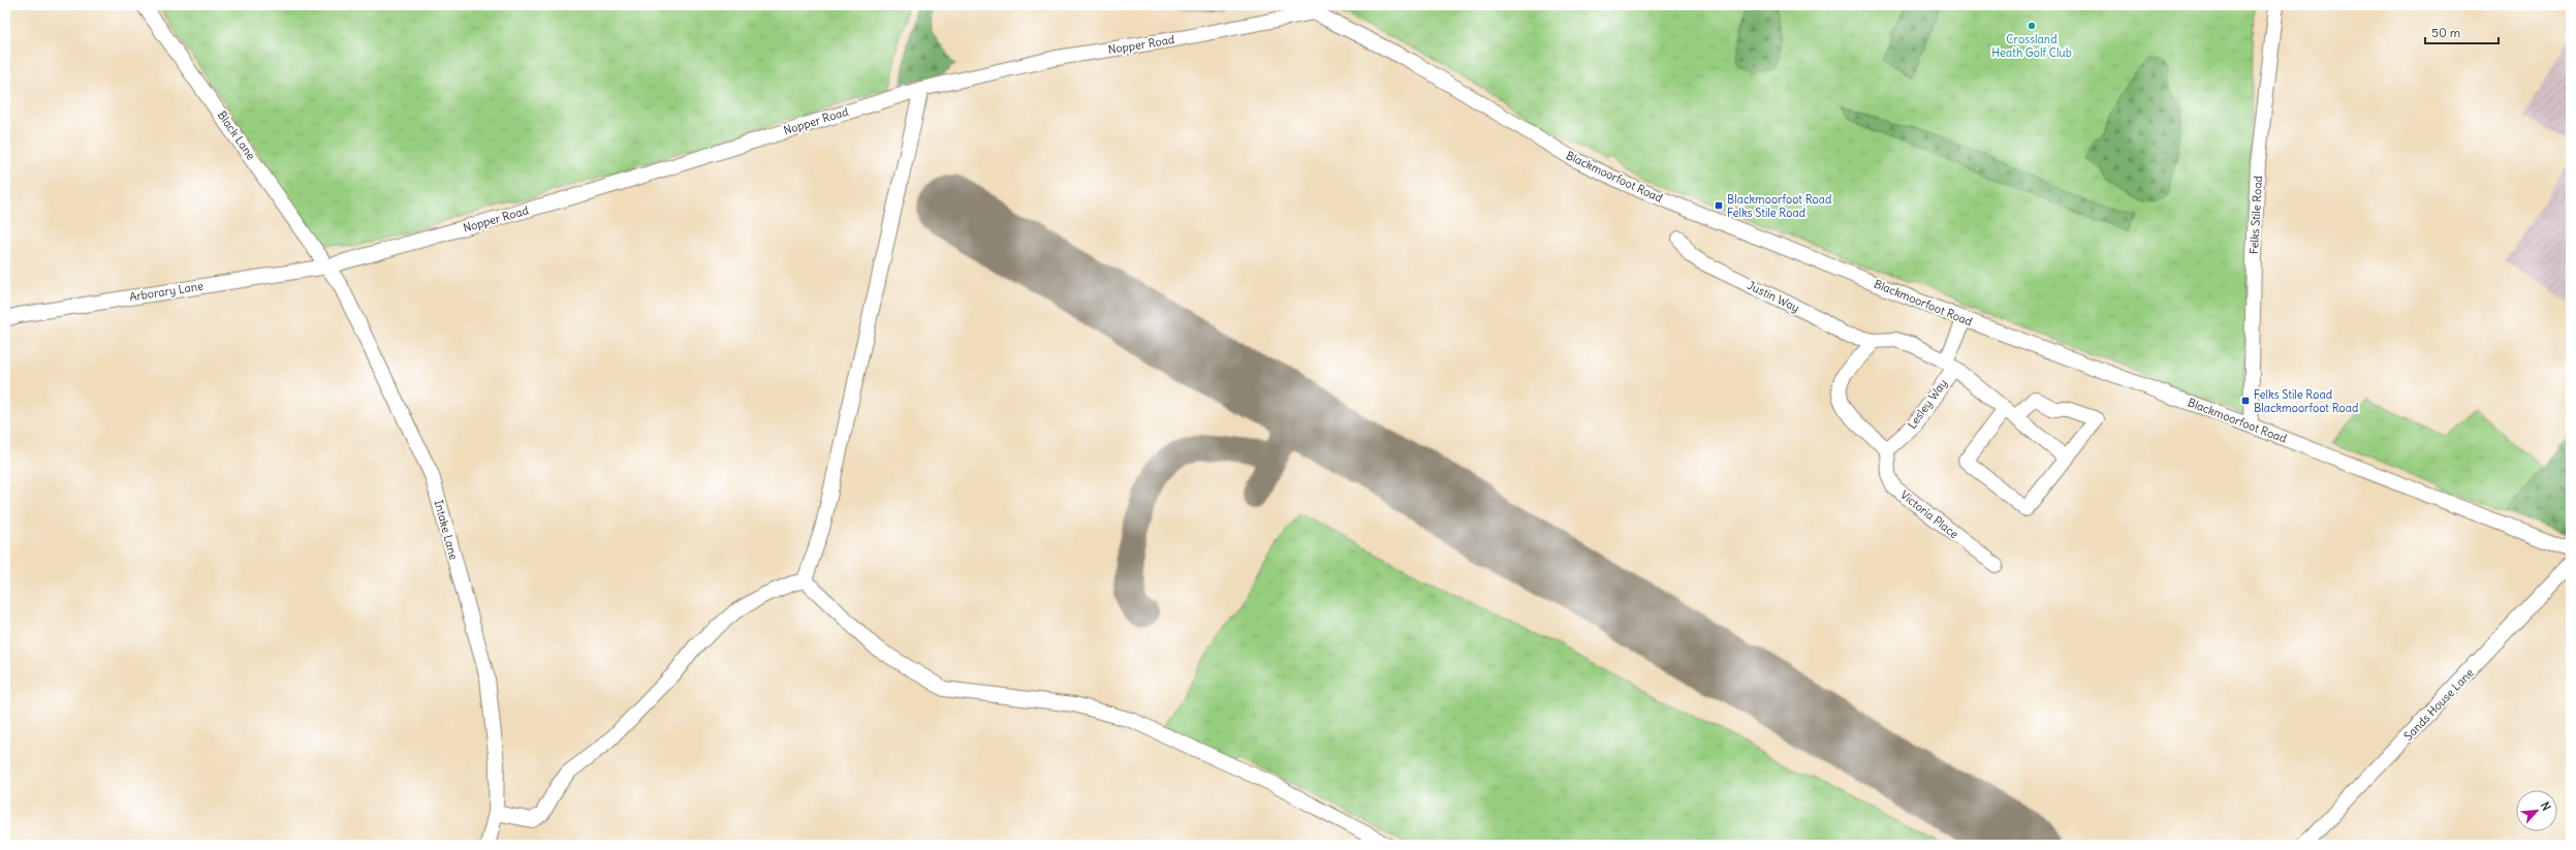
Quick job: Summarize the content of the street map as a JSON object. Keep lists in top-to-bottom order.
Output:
{
  "streets": {
    "street": [
      "Nopper Road",
      "Black Lane",
      "Blackmoorfoot Road",
      "Felks Stile Road",
      "Arborary Lane",
      "Justin Way",
      "Lesley Way",
      "Victoria Place",
      "Intake Lane",
      "Sands House Lane"
    ]
  },
  "crossings": [
    ["Nopper Road", "Black Lane"],
    ["Nopper Road", "Blackmoorfoot Road"],
    ["Nopper Road", "Arborary Lane"],
    ["Nopper Road", "Intake Lane"],
    ["Black Lane", "Arborary Lane"],
    ["Black Lane", "Intake Lane"],
    ["Blackmoorfoot Road", "Felks Stile Road"],
    ["Blackmoorfoot Road", "Lesley Way"],
    ["Arborary Lane", "Intake Lane"],
    ["Justin Way", "Lesley Way"],
    ["Justin Way", "Victoria Place"],
    ["Lesley Way", "Victoria Place"]
  ],
  "places": {
    "other": ["Crossland Heath Golf Club"],
    "transit": ["Blackmoorfoot Road Felks Stile Road", "Felks Stile Road Blackmoorfoot Road"]
  },
  "scale_bar": "50 m",
  "north": "top right"
}
